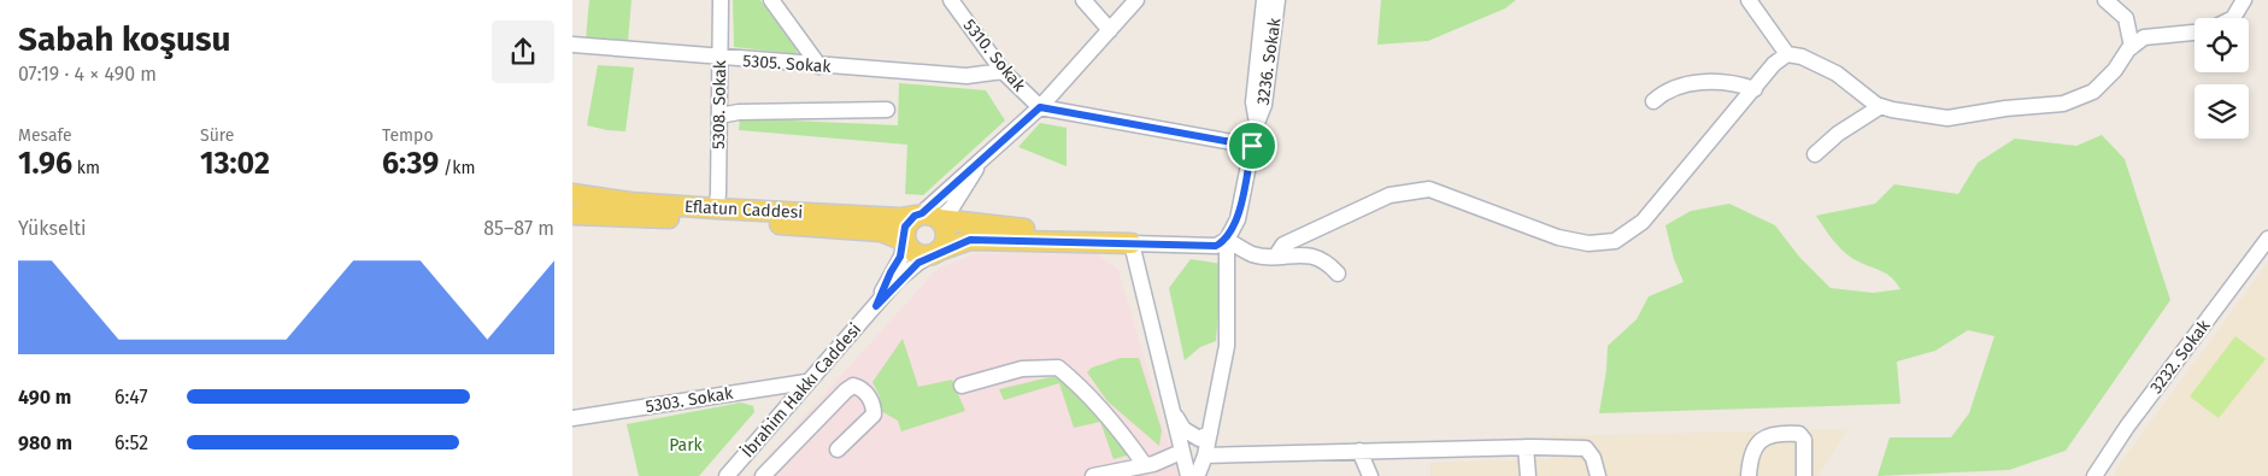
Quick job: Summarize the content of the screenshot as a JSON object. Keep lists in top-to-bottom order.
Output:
{
  "streets": {
    "main road": ["Eflatun Caddesi"],
    "street": [
      "5310. Sokak",
      "3236. Sokak",
      "5305. Sokak",
      "5308. Sokak",
      "3232. Sokak",
      "İbrahim Hakkı Caddesi",
      "5303. Sokak"
    ]
  },
  "crossings": [
    ["5310. Sokak", "5305. Sokak"],
    ["5305. Sokak", "5308. Sokak"],
    ["5308. Sokak", "Eflatun Caddesi"],
    ["Eflatun Caddesi", "İbrahim Hakkı Caddesi"],
    ["İbrahim Hakkı Caddesi", "5303. Sokak"]
  ],
  "parks": ["Park"],
  "page": {
    "heading": ["Sabah koşusu", "07:19 · 4 × 490 m"],
    "stats": [
      ["Mesafe", "1.96 km"],
      ["Süre", "13:02"],
      ["Tempo", "6:39 /km"]
    ],
    "chart": ["Yükselti", "85–87 m"],
    "list": [
      {
        "name": "490 m",
        "note": "6:47"
      },
      {
        "name": "980 m",
        "note": "6:52"
      }
    ]
  }
}
